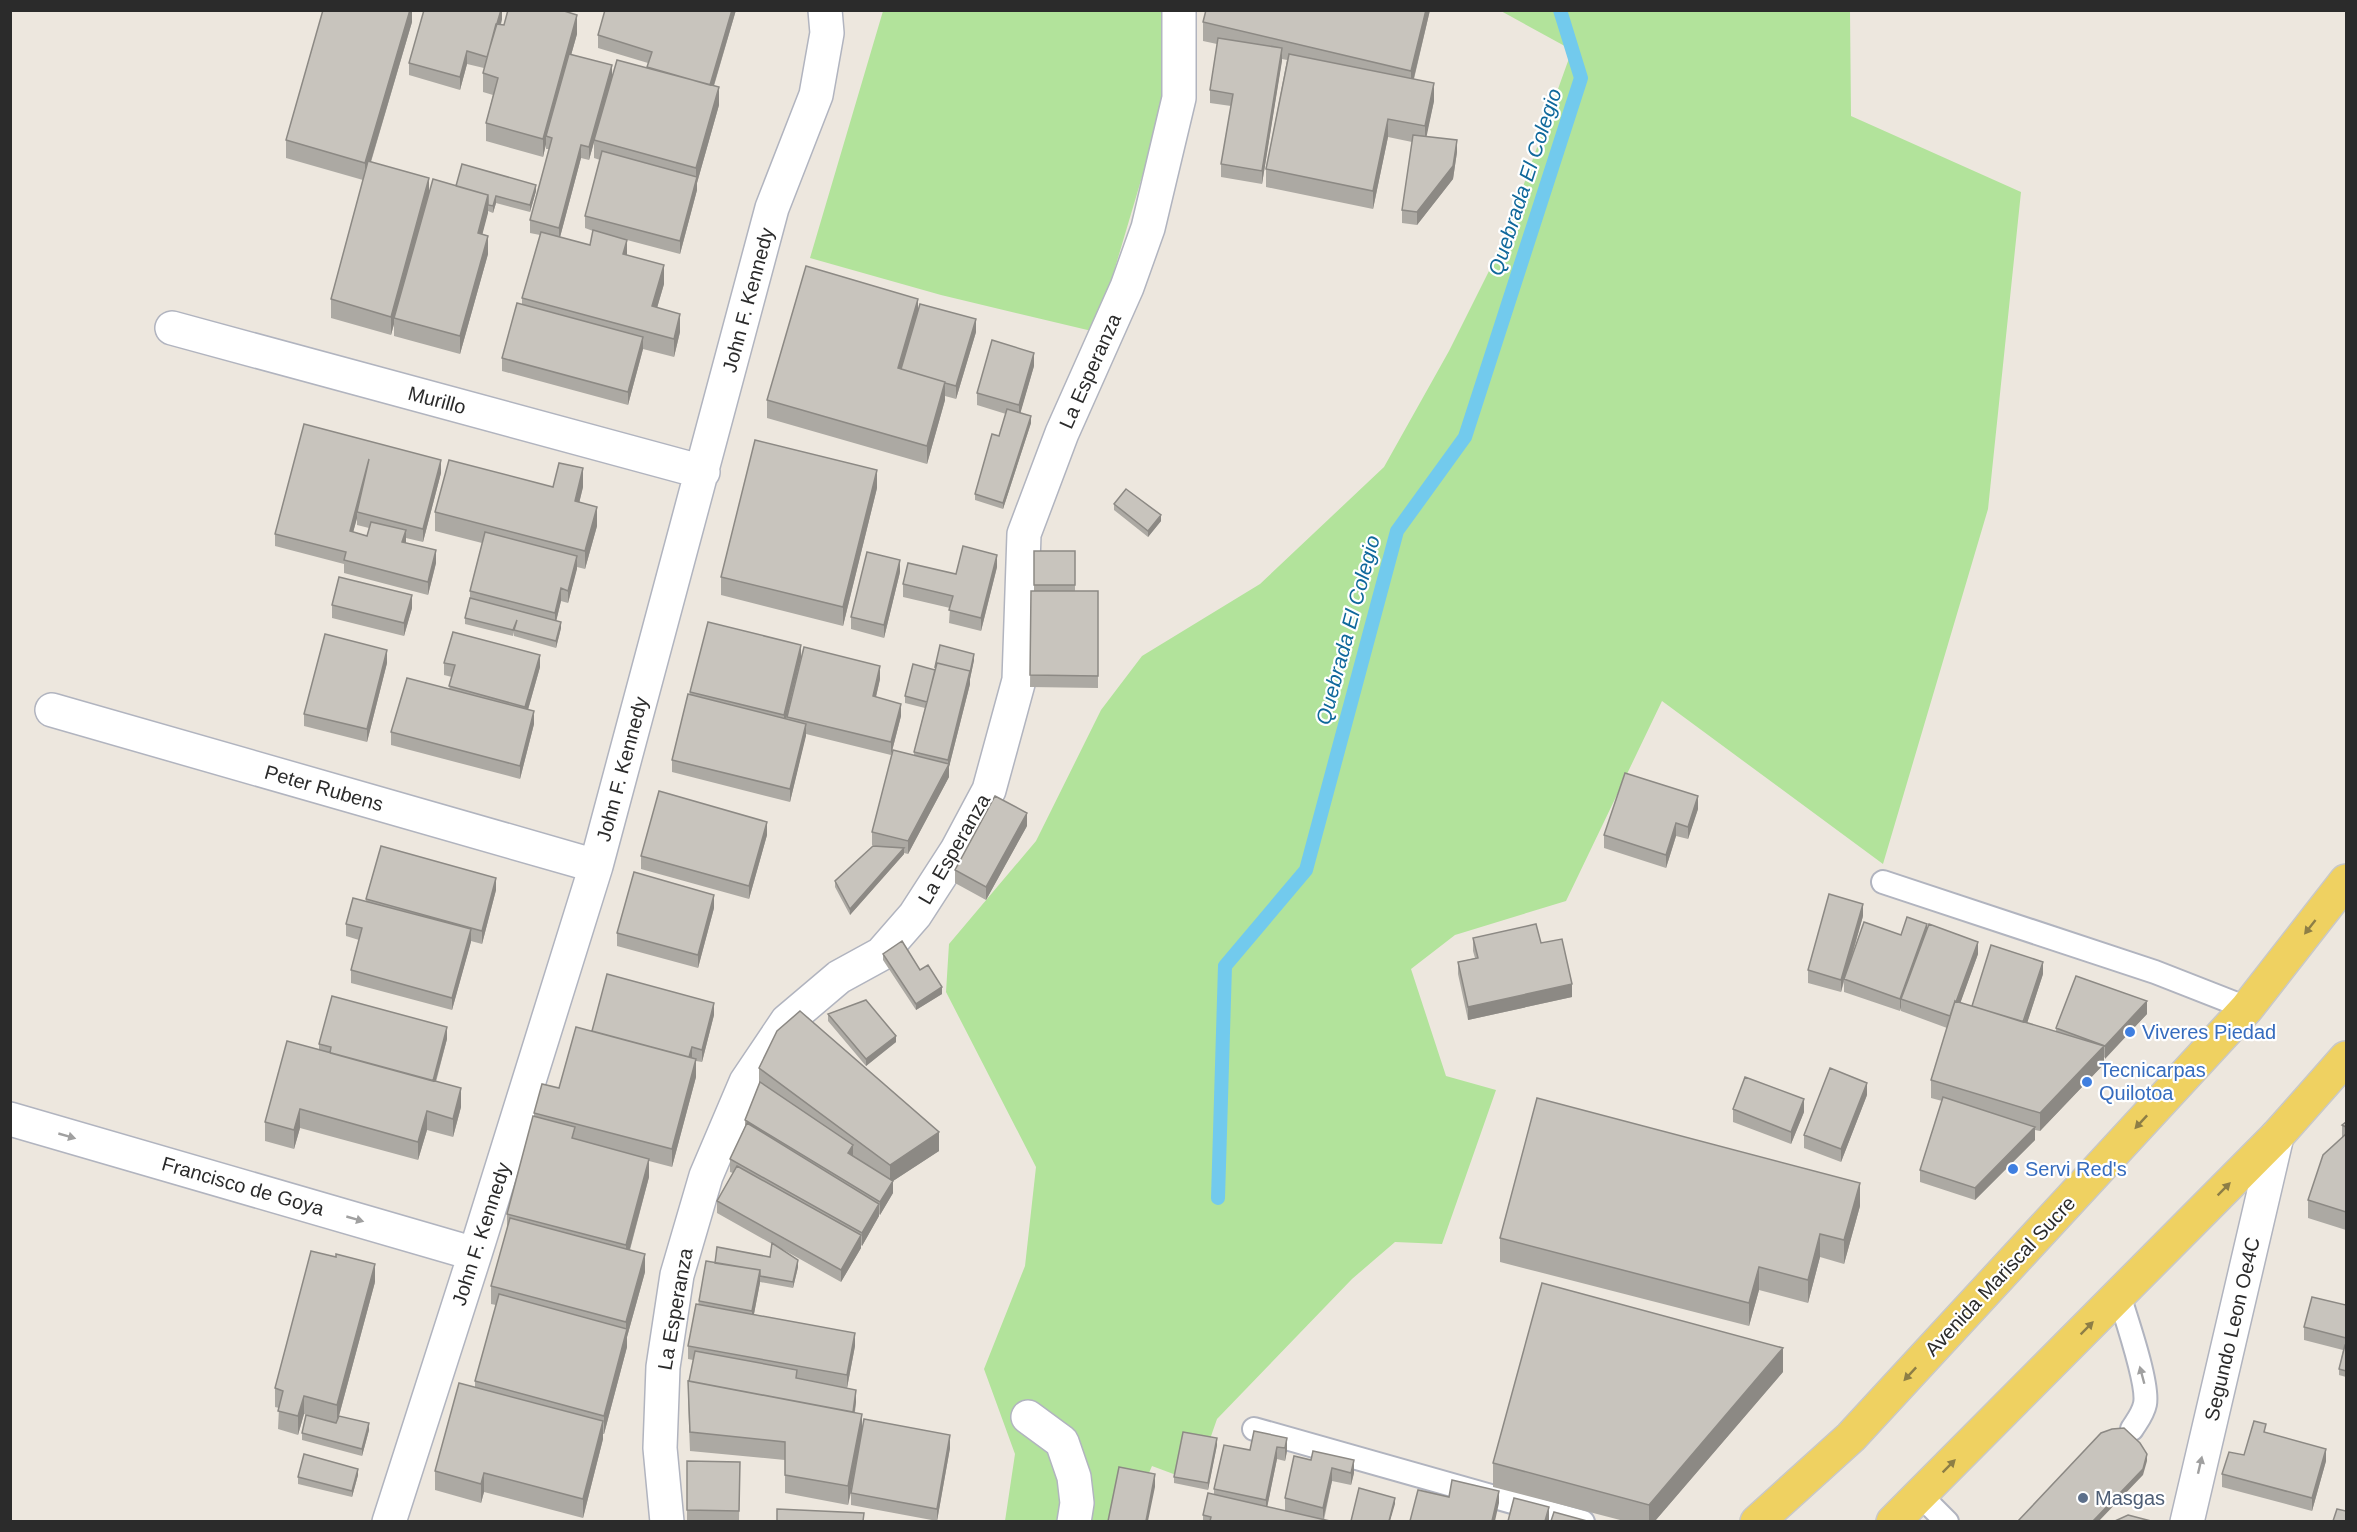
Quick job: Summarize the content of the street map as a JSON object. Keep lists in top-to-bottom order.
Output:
{
  "streets": {
    "main road": ["Avenida Mariscal Sucre"],
    "street": [
      "John F. Kennedy",
      "La Esperanza",
      "Murillo",
      "Peter Rubens",
      "Francisco de Goya",
      "Segundo Leon Oe4C"
    ]
  },
  "crossings": [
    ["John F. Kennedy", "Murillo"],
    ["John F. Kennedy", "Peter Rubens"],
    ["John F. Kennedy", "Francisco de Goya"]
  ],
  "one_way": ["Francisco de Goya", "Segundo Leon Oe4C"],
  "water": ["Quebrada El Colegio"],
  "places": [
    "Viveres Piedad",
    "Tecnicarpas Quilotoa",
    "Servi Red's",
    "Masgas"
  ]
}
